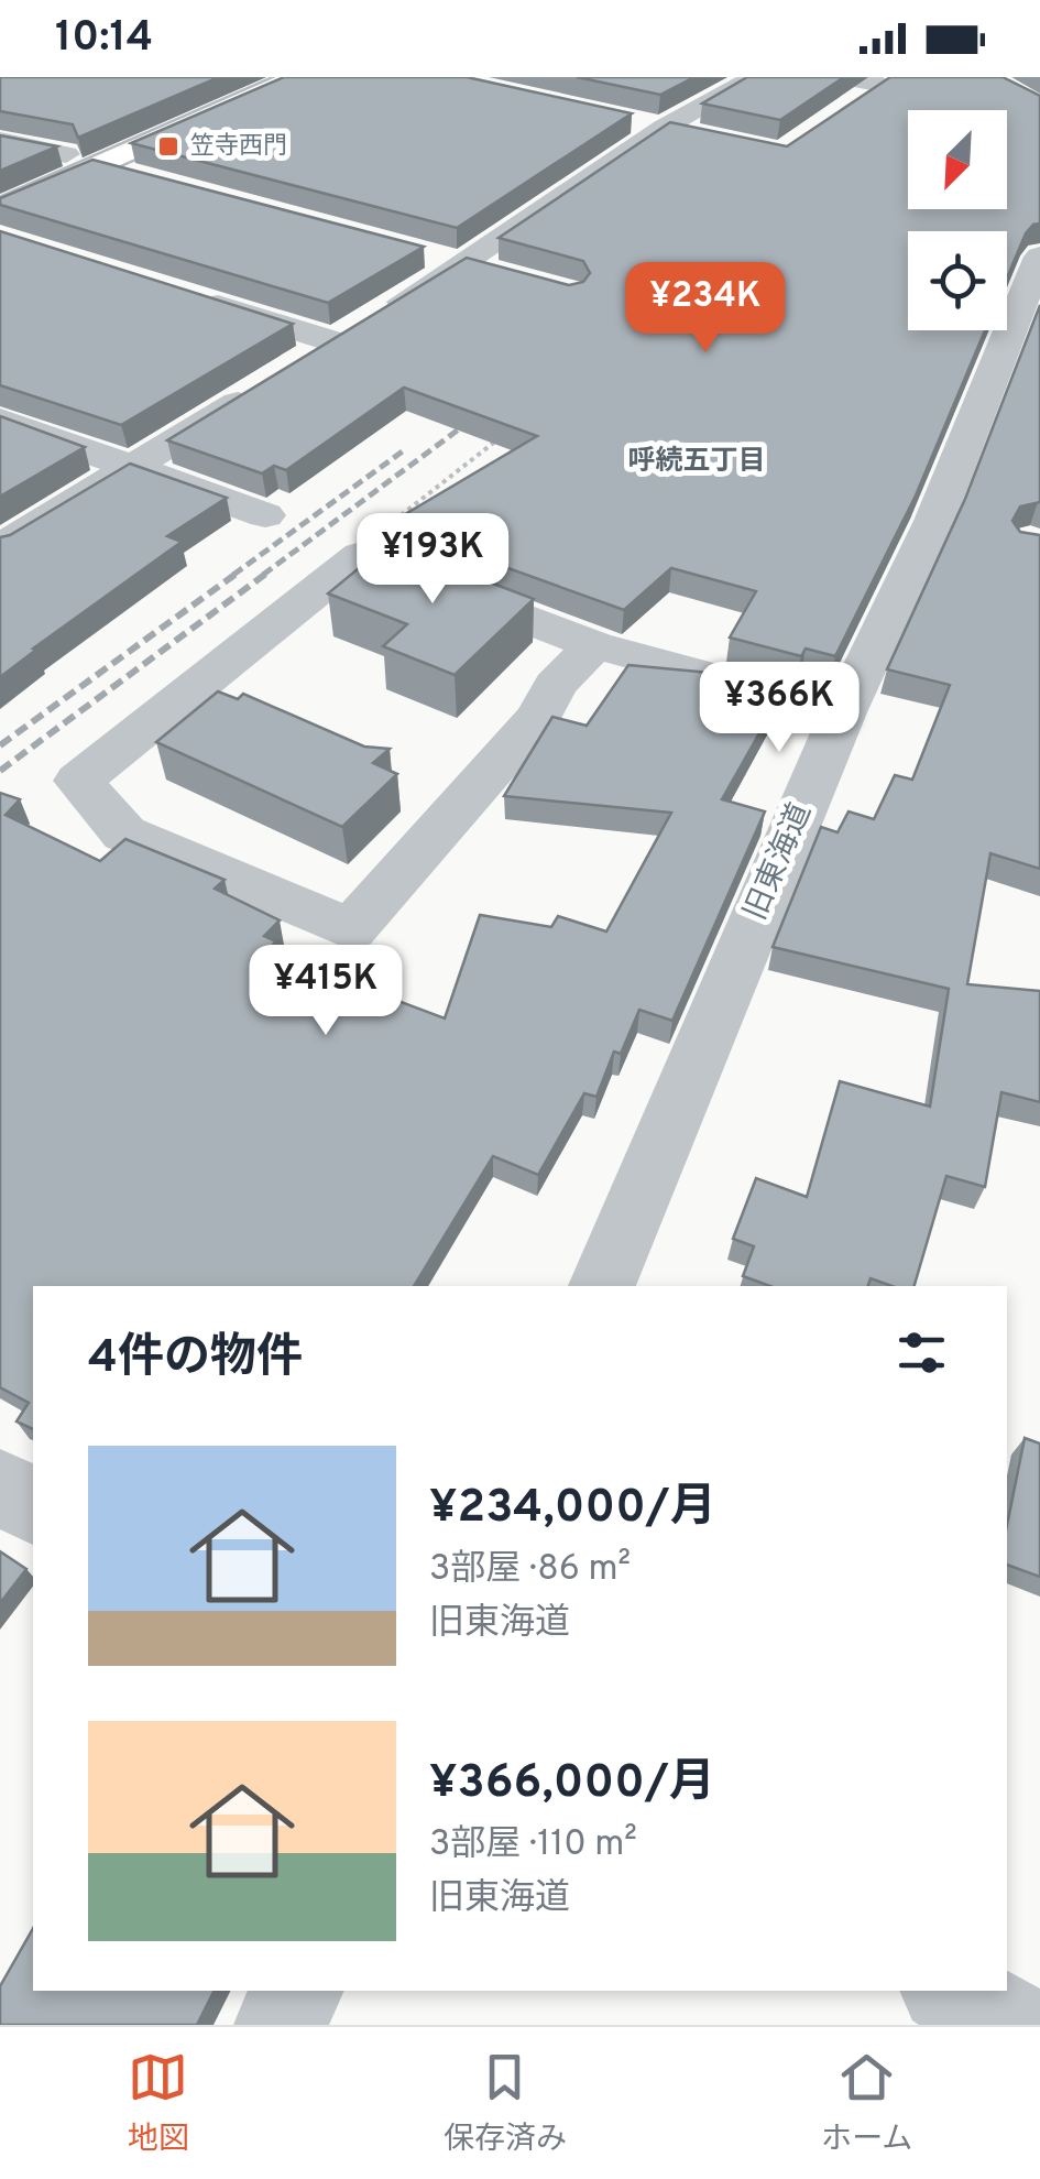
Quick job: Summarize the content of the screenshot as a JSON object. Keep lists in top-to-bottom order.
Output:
{
  "streets": {
    "street": ["旧東海道"]
  },
  "districts": ["呼続五丁目"],
  "places": {
    "transit": ["笠寺西門"]
  },
  "north": "bottom left",
  "page": {
    "status": "10:14",
    "price": [
      "¥234K",
      "¥193K",
      "¥366K",
      "¥415K"
    ],
    "heading": "4件の物件",
    "list": [
      {
        "name": "¥234,000/月",
        "note": "3部屋 · 86 m² · 旧東海道"
      },
      {
        "name": "¥366,000/月",
        "note": "3部屋 · 110 m² · 旧東海道"
      }
    ],
    "tabs": ["地図", "保存済み", "ホーム"]
  }
}
